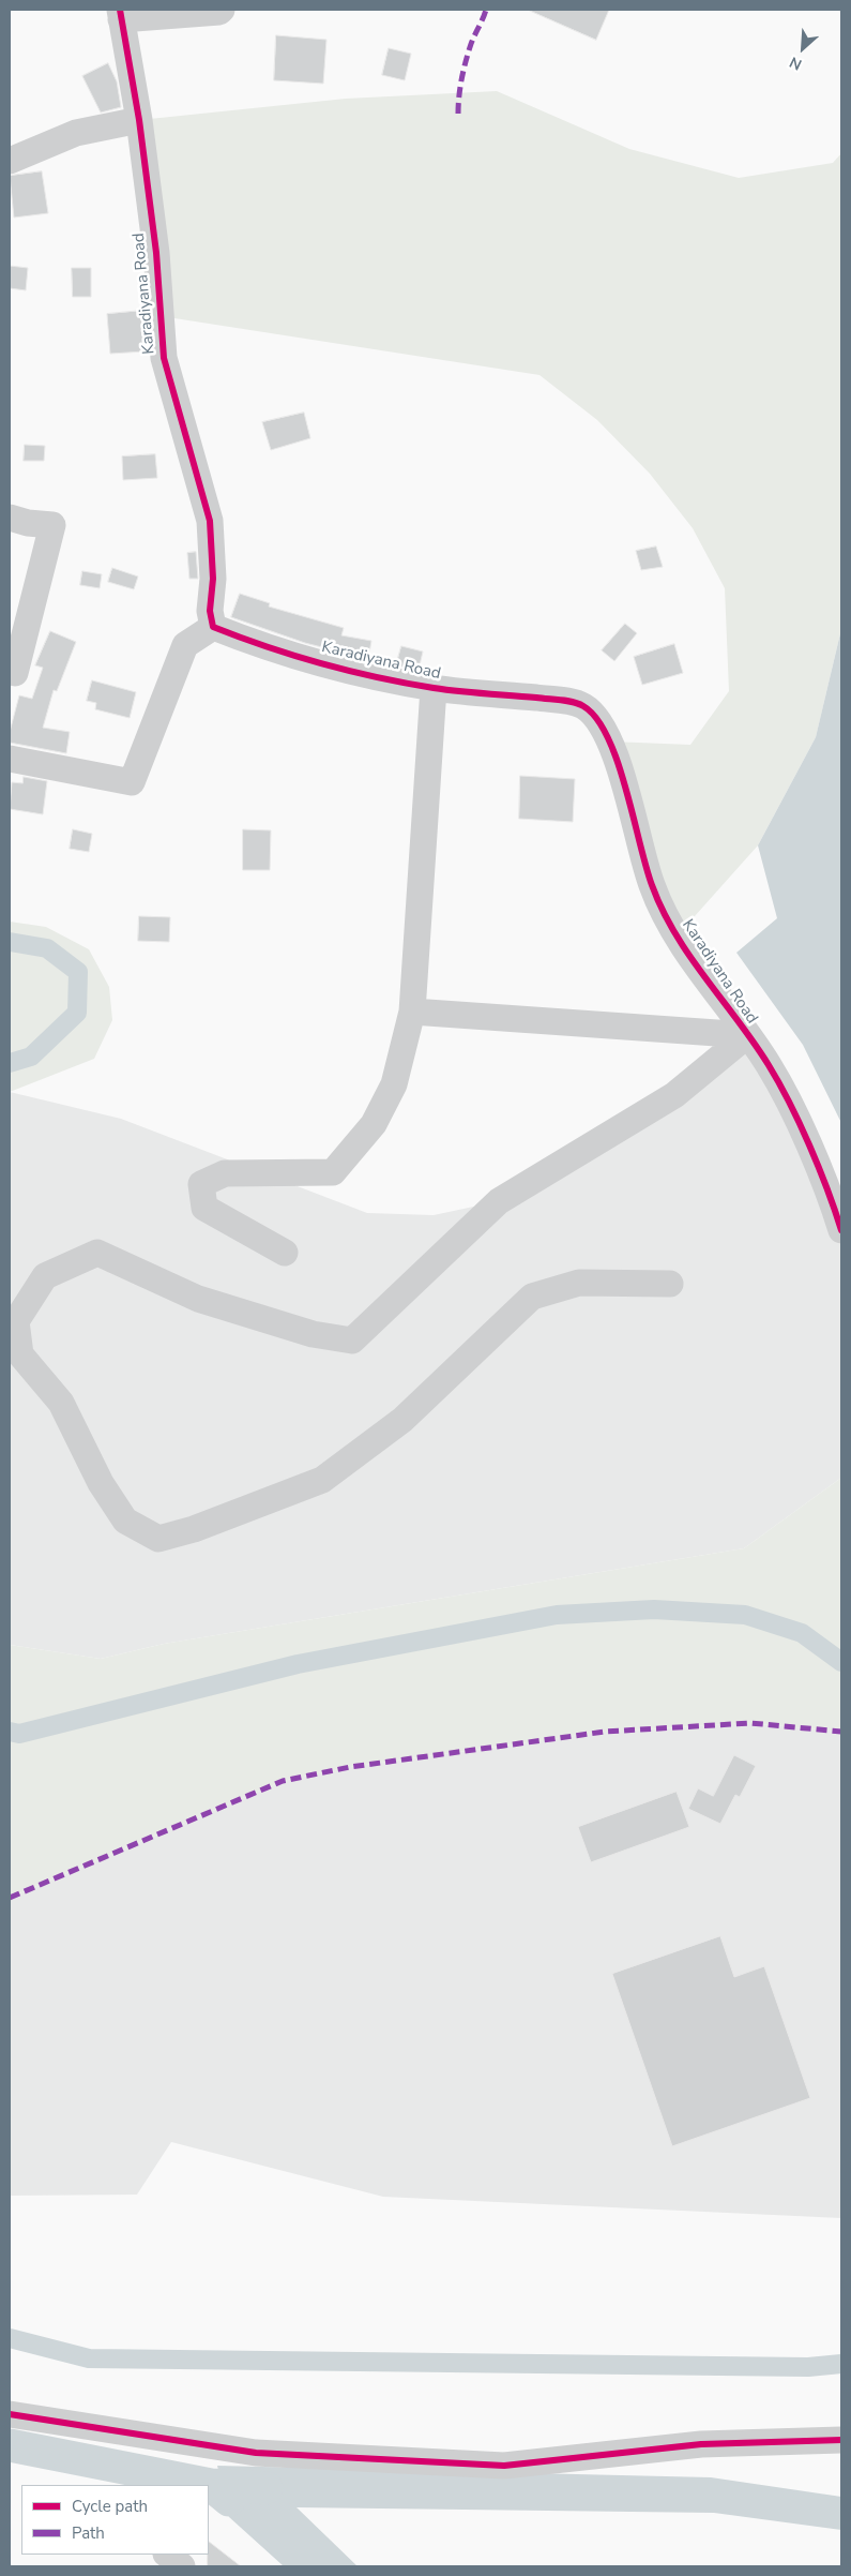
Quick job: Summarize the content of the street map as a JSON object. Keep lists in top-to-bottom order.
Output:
{
  "streets": {
    "street": ["Karadiyana Road"]
  },
  "legend": ["Cycle path", "Path"],
  "north": "bottom left"
}
